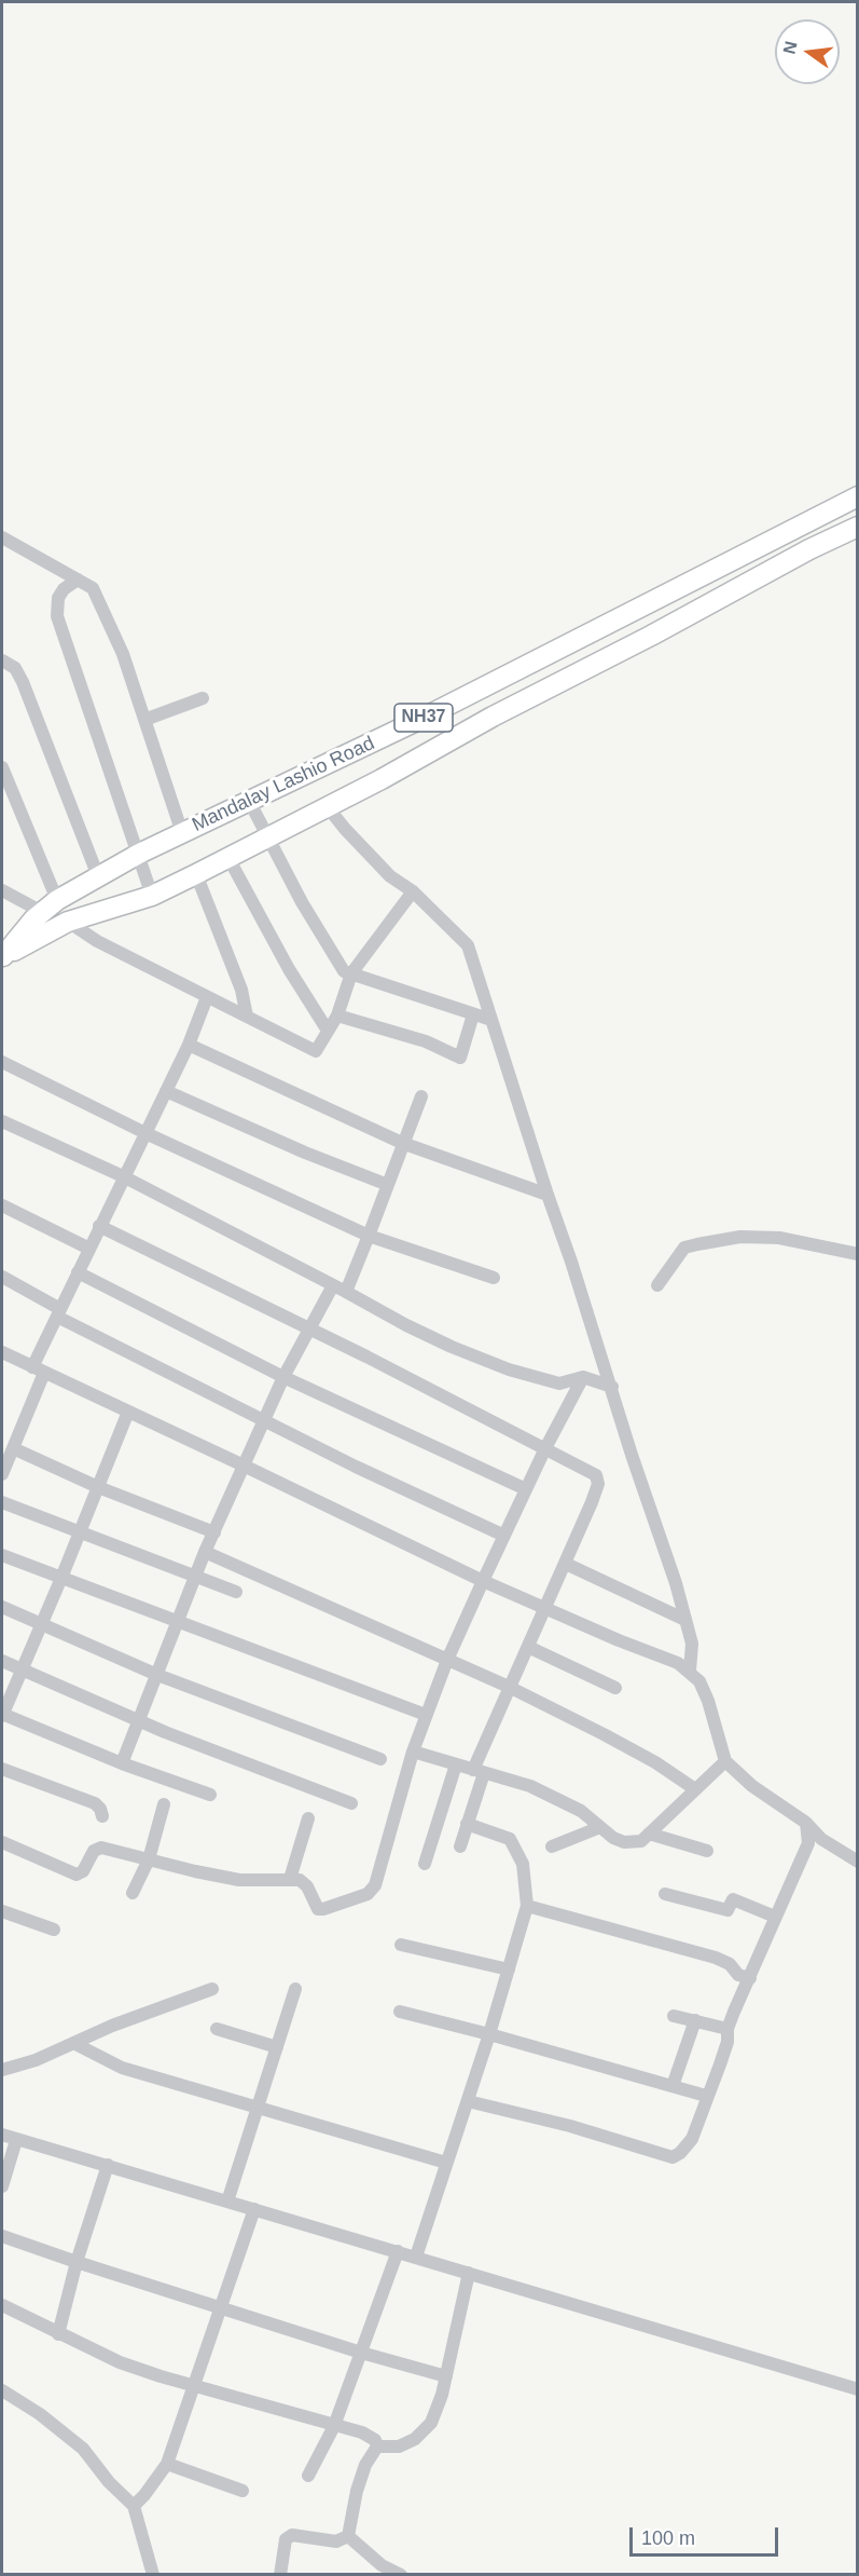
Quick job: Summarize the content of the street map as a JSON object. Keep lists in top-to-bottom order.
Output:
{
  "streets": {
    "highway": ["NH37", "Mandalay Lashio Road"]
  },
  "scale_bar": "100 m",
  "north": "left"
}
